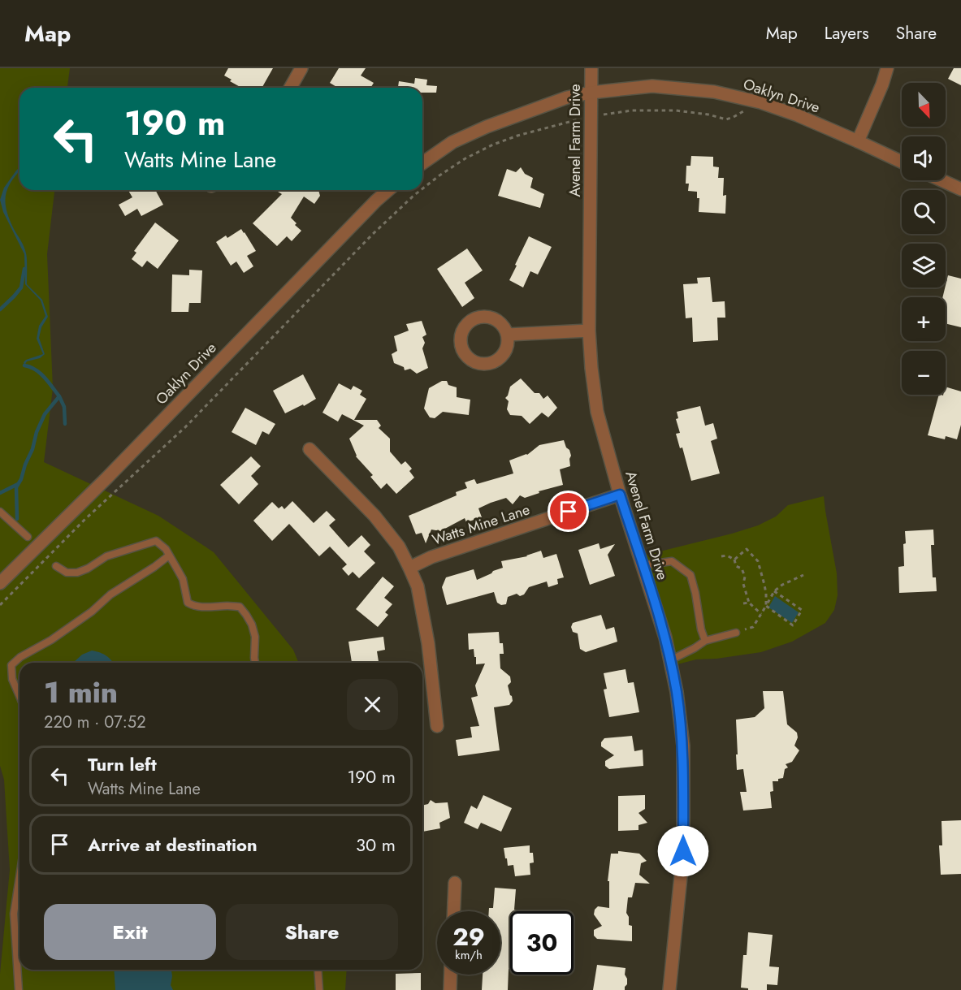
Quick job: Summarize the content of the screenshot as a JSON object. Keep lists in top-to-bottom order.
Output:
{
  "streets": {
    "street": ["Oaklyn Drive", "Avenel Farm Drive", "Watts Mine Lane"]
  },
  "crossings": [
    ["Oaklyn Drive", "Avenel Farm Drive"],
    ["Avenel Farm Drive", "Watts Mine Lane"]
  ],
  "north": "bottom right",
  "page": {
    "header": "Map",
    "nav": ["Map", "Layers", "Share"],
    "map_buttons": ["+", "−"],
    "turn": ["190 m", "Watts Mine Lane"],
    "heading": ["1 min", "220 m · 07:52"],
    "list": [
      {
        "name": "Turn left",
        "note": "Watts Mine Lane",
        "value": "190 m"
      },
      {
        "name": "Arrive at destination",
        "value": "30 m"
      }
    ],
    "buttons": ["Exit", "Share"],
    "speed": "29 km/h",
    "limit": "30"
  }
}
